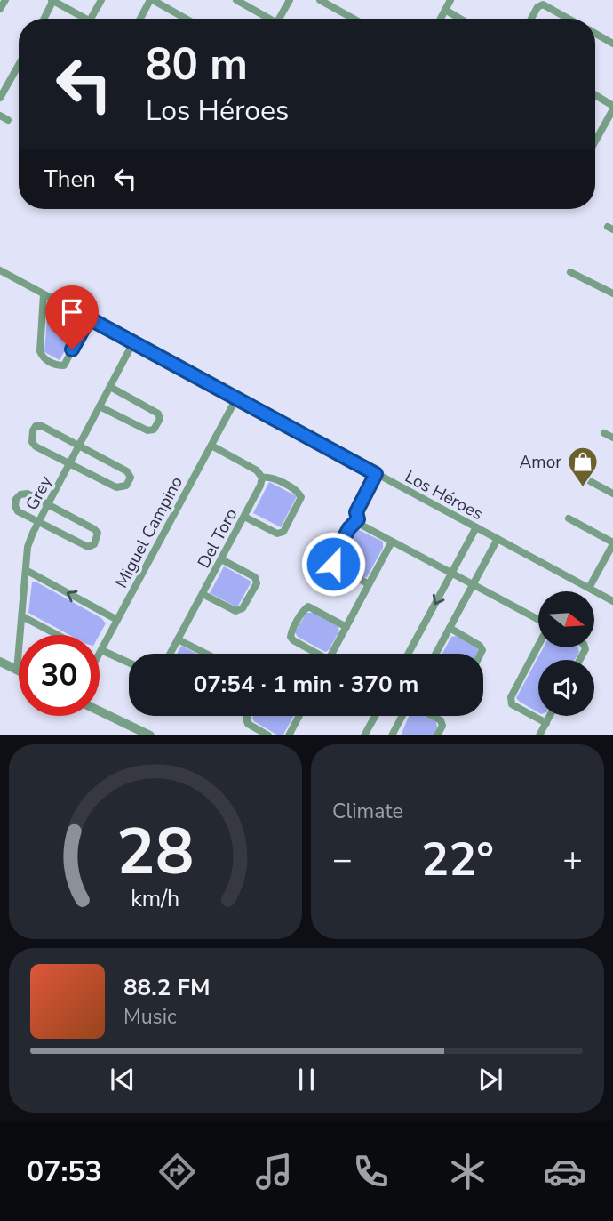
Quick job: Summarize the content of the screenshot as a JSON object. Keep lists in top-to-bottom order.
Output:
{
  "streets": {
    "street": [
      "Grey",
      "Los Héroes",
      "Miguel Campino",
      "Del Toro"
    ]
  },
  "crossings": [
    ["Grey", "Los Héroes"],
    ["Los Héroes", "Miguel Campino"]
  ],
  "places": {
    "shop": ["Amor"]
  },
  "north": "right",
  "page": {
    "turn": ["80 m", "Los Héroes"],
    "then": "Then",
    "limit": "30",
    "trip": "07:54 · 1 min · 370 m",
    "tile": "Climate",
    "heat": ["−", "22°", "+"],
    "song": ["88.2 FM", "Music"],
    "tabs": "07:53",
    "gauge": ["28", "km/h"]
  }
}
